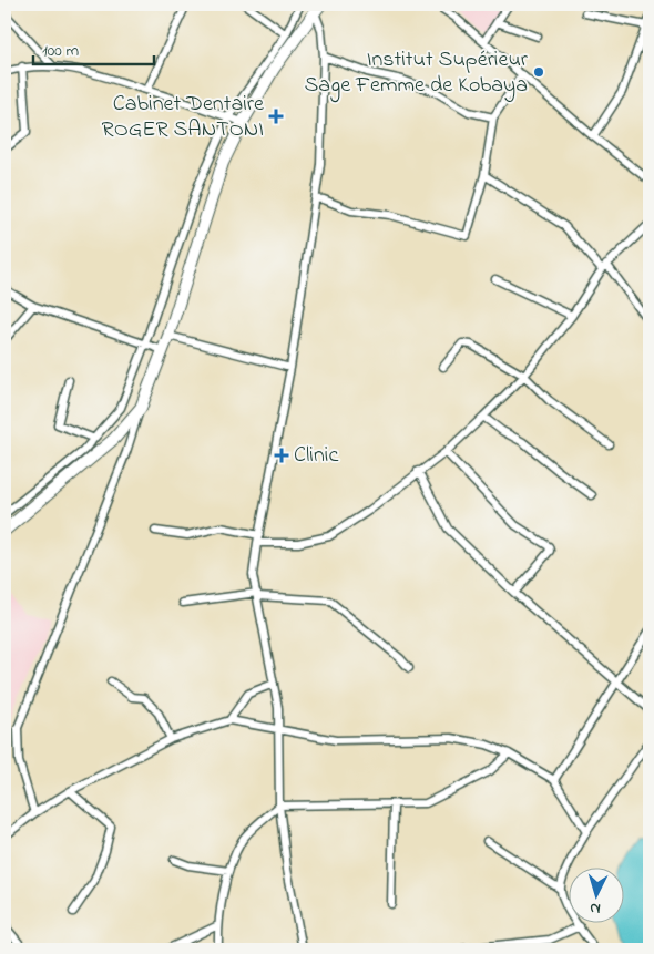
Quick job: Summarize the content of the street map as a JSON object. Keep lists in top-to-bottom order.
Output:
{
  "places": {
    "other": ["Institut Supérieur Sage Femme de Kobaya"],
    "health": ["Cabinet Dentaire ROGER SANTONI", "Clinic"]
  },
  "scale_bar": "100 m",
  "north": "bottom"
}
